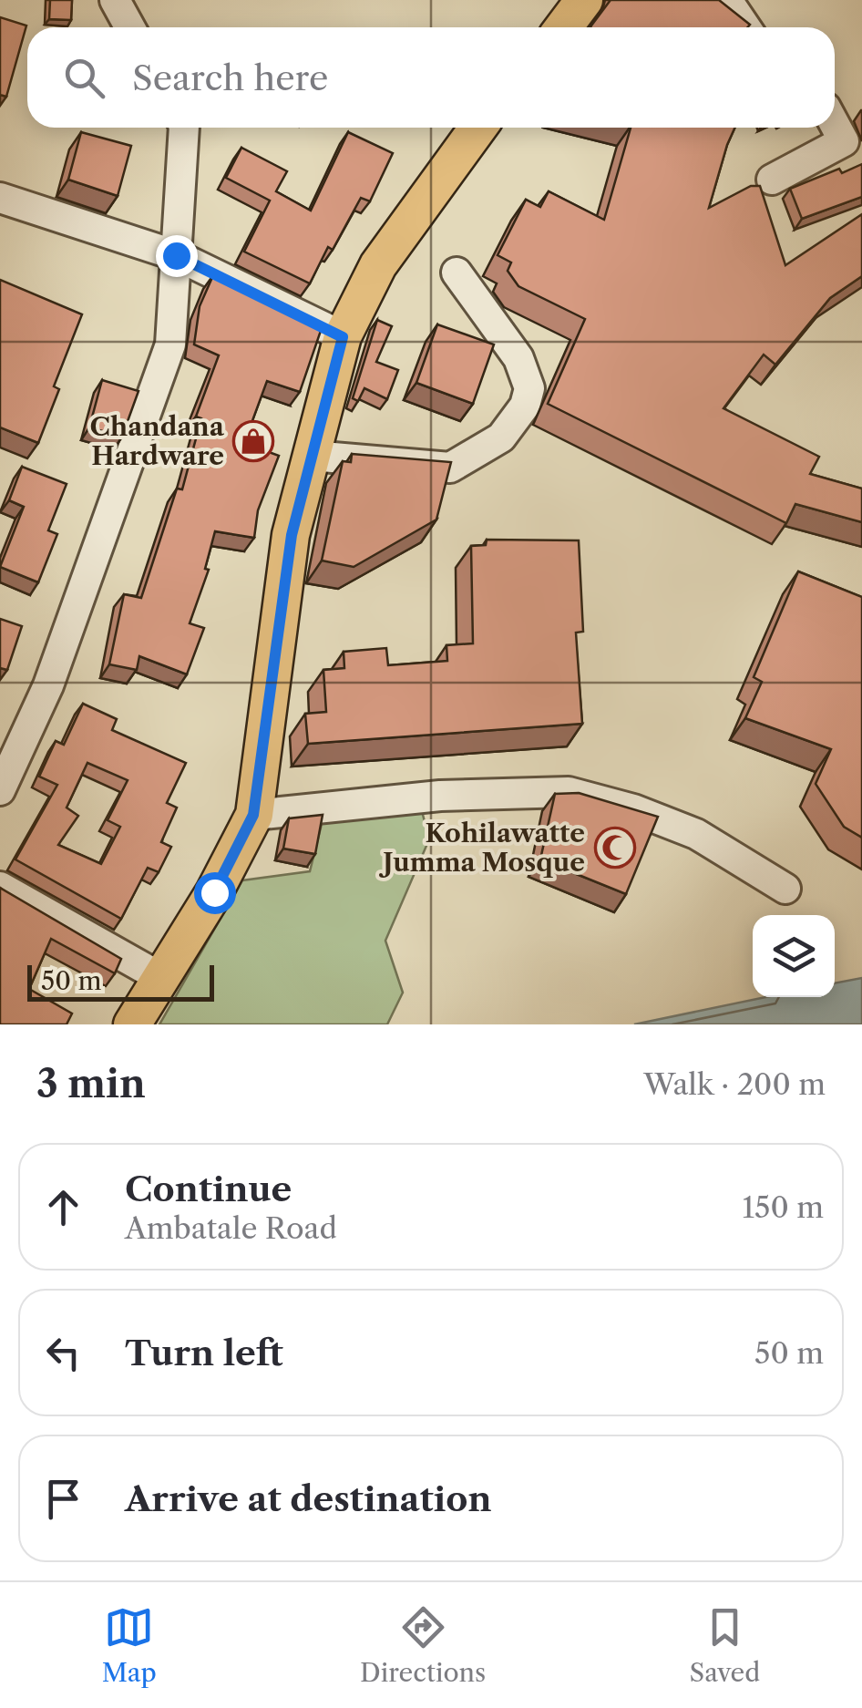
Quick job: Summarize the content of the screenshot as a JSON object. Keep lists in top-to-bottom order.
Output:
{
  "places": {
    "shop": ["Chandana Hardware"],
    "mosque": ["Kohilawatte Jumma Mosque"]
  },
  "scale_bar": "50 m",
  "page": {
    "search": "Search here",
    "scale": "50 m",
    "heading": ["3 min", "Walk · 200 m"],
    "list": [
      ["Continue", "Ambatale Road", "150 m"],
      ["Turn left", "50 m"],
      "Arrive at destination"
    ],
    "nav": ["Map", "Directions", "Saved"]
  }
}
